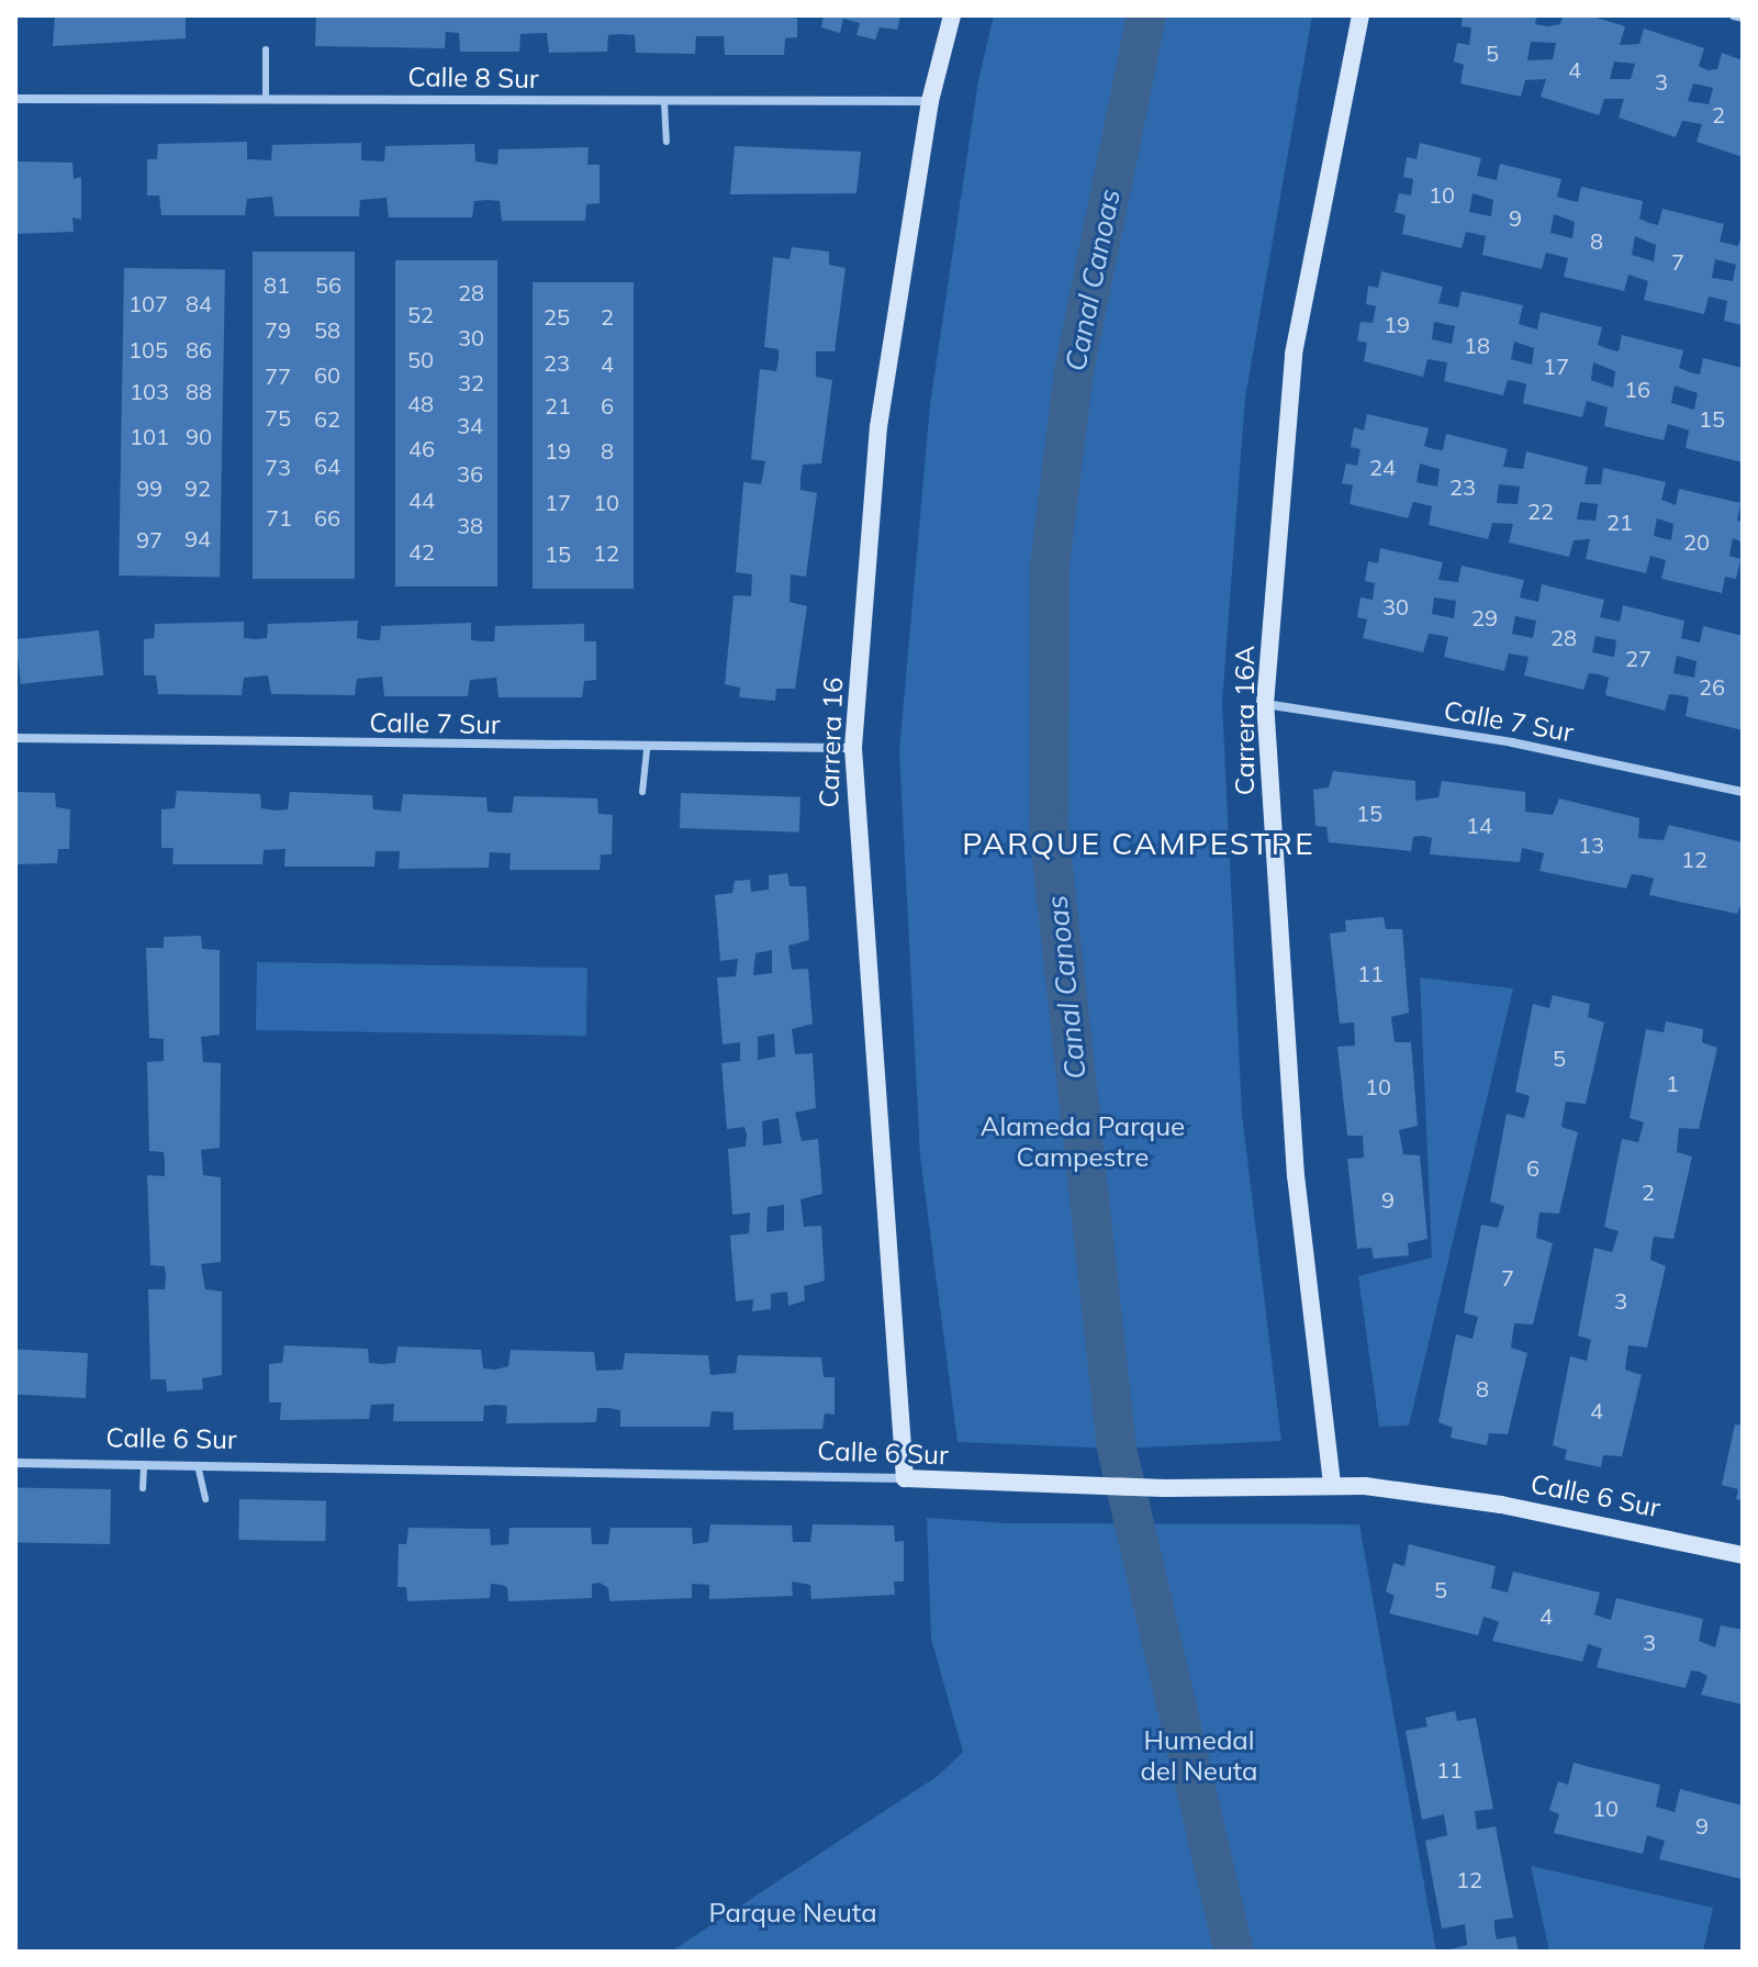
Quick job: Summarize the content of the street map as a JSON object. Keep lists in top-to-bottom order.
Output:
{
  "streets": {
    "main road": ["Carrera 16A", "Carrera 16", "Calle 6 Sur"],
    "street": ["Calle 8 Sur", "Calle 7 Sur"]
  },
  "crossings": [
    ["Calle 8 Sur", "Carrera 16"],
    ["Carrera 16A", "Calle 7 Sur"],
    ["Carrera 16A", "Calle 6 Sur"],
    ["Calle 7 Sur", "Carrera 16"],
    ["Carrera 16", "Calle 6 Sur"]
  ],
  "districts": ["PARQUE CAMPESTRE"],
  "water": ["Canal Canoas"],
  "parks": ["Alameda Parque Campestre", "Humedal del Neuta", "Parque Neuta"],
  "house_numbers": [
    "5",
    "4",
    "3",
    "2",
    "10",
    "9",
    "8",
    "7",
    "81",
    "56",
    "28",
    "107",
    "84",
    "52",
    "25",
    "2",
    "19",
    "79",
    "58",
    "30",
    "18",
    "105",
    "86",
    "50",
    "23",
    "4",
    "17",
    "60",
    "77",
    "32",
    "16",
    "103",
    "88",
    "48",
    "21",
    "6",
    "75",
    "62",
    "15",
    "34",
    "101",
    "90",
    "46",
    "19",
    "8",
    "64",
    "73",
    "24",
    "36",
    "23",
    "99",
    "92",
    "44",
    "17",
    "10",
    "22",
    "71",
    "66",
    "21",
    "38",
    "94",
    "97",
    "20",
    "42",
    "12",
    "15",
    "30",
    "29",
    "28",
    "27",
    "26",
    "15",
    "14",
    "13",
    "12",
    "11",
    "5",
    "1",
    "10",
    "6",
    "2",
    "9",
    "7",
    "3",
    "8",
    "4",
    "5",
    "4",
    "3",
    "11",
    "10",
    "9",
    "12"
  ]
}
